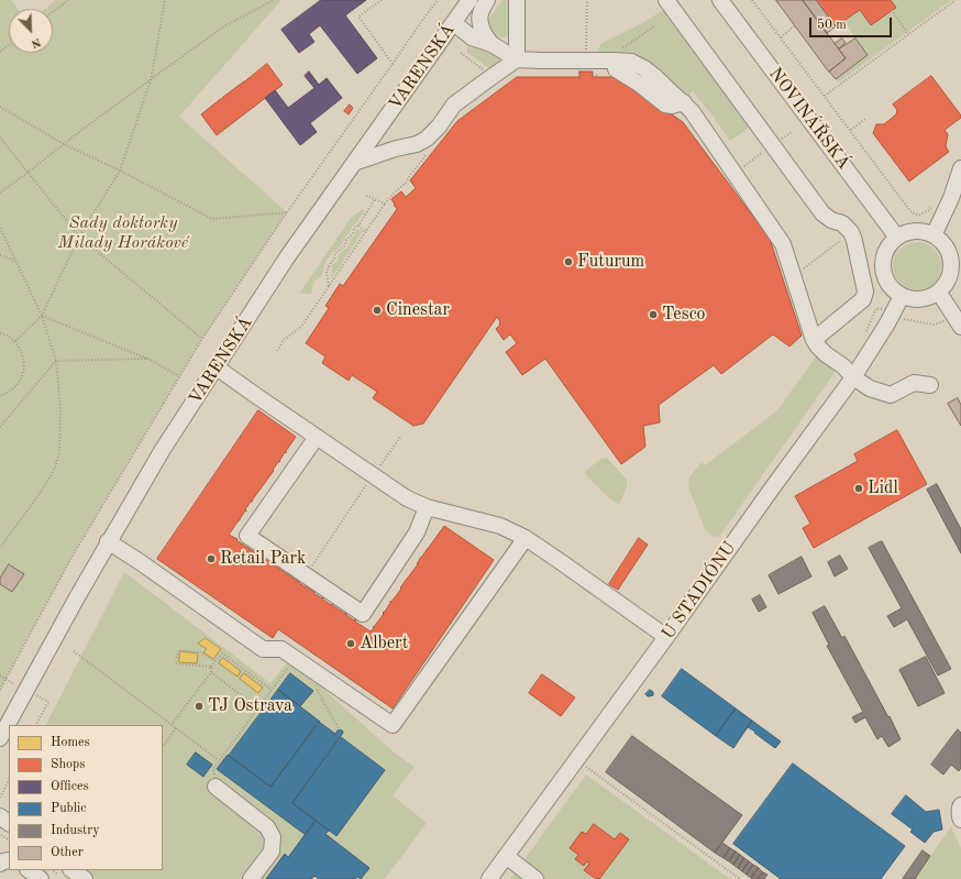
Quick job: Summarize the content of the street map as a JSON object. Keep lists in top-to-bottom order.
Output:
{
  "streets": {
    "street": ["VARENSKÁ", "NOVINÁŘSKÁ", "U STADIÓNU"]
  },
  "crossings": [
    ["NOVINÁŘSKÁ", "U STADIÓNU"]
  ],
  "parks": ["Sady doktorky Milady Horákové"],
  "places": [
    "Futurum",
    "Cinestar",
    "Tesco",
    "Lidl",
    "Retail Park",
    "Albert",
    "TJ Ostrava"
  ],
  "legend": [
    "Homes",
    "Shops",
    "Offices",
    "Public",
    "Industry",
    "Other"
  ],
  "scale_bar": "50 m",
  "north": "bottom right"
}
